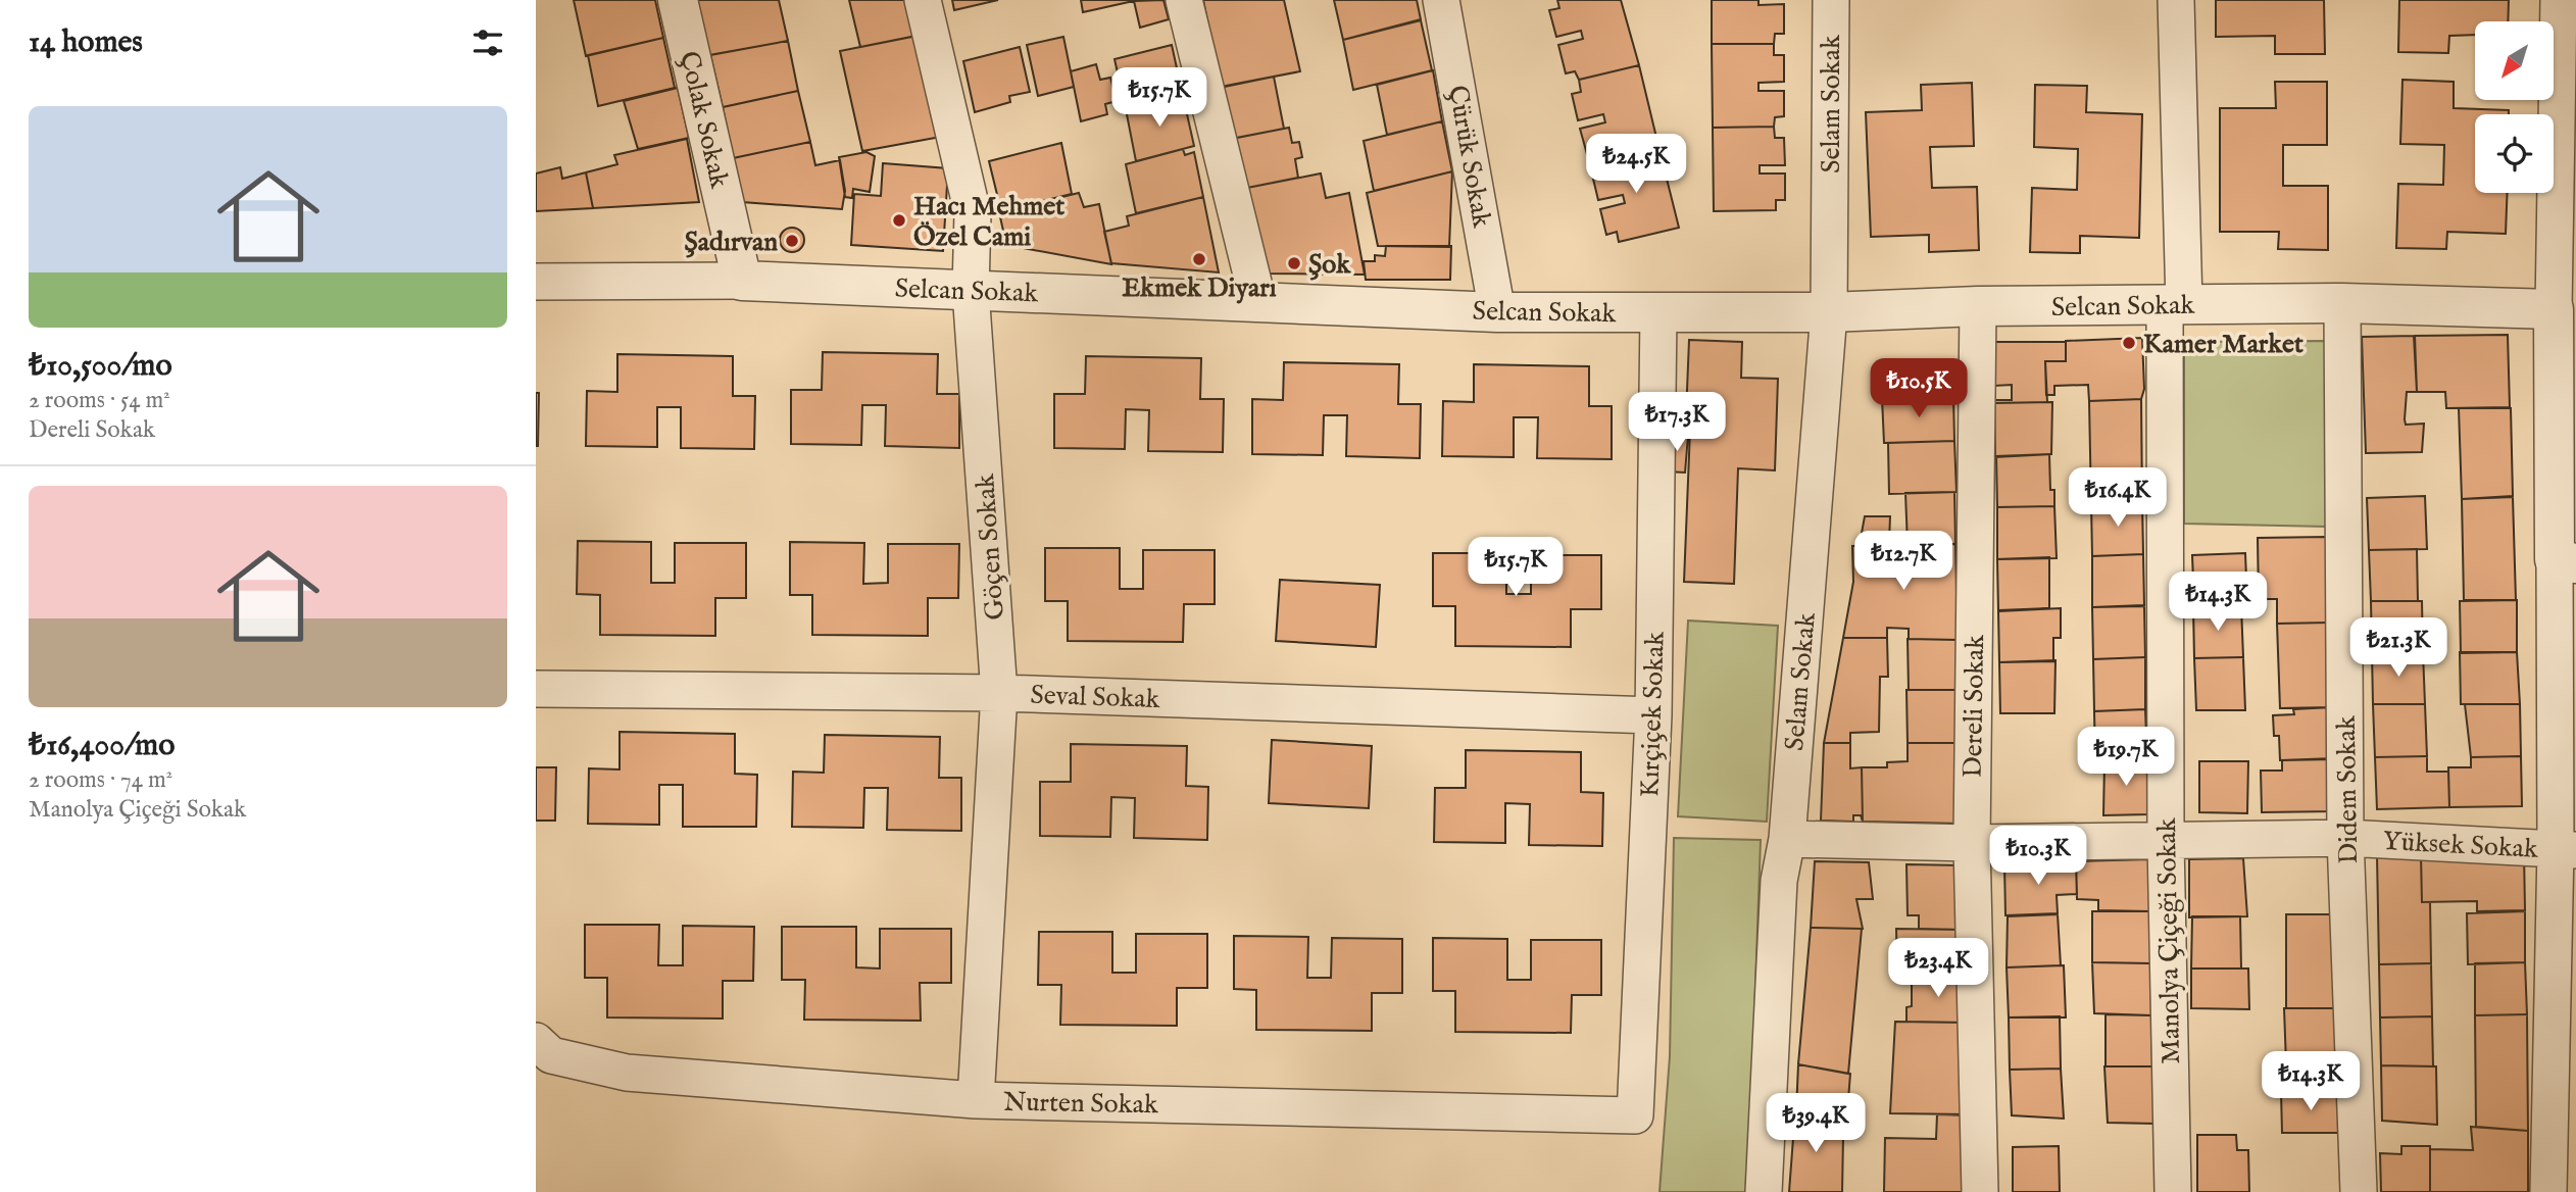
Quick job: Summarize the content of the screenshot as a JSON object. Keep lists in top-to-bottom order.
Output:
{
  "streets": {
    "street": [
      "Selam Sokak",
      "Çolak Sokak",
      "Çürük Sokak",
      "Selcan Sokak",
      "Göçen Sokak",
      "Seval Sokak",
      "Dereli Sokak",
      "Kırçiçek Sokak",
      "Didem Sokak",
      "Yüksek Sokak",
      "Manolya Çiçeği Sokak",
      "Nurten Sokak"
    ]
  },
  "crossings": [
    ["Selam Sokak", "Selcan Sokak"],
    ["Selam Sokak", "Yüksek Sokak"],
    ["Çolak Sokak", "Selcan Sokak"],
    ["Çürük Sokak", "Selcan Sokak"],
    ["Selcan Sokak", "Göçen Sokak"],
    ["Selcan Sokak", "Dereli Sokak"],
    ["Selcan Sokak", "Kırçiçek Sokak"],
    ["Selcan Sokak", "Didem Sokak"],
    ["Selcan Sokak", "Manolya Çiçeği Sokak"],
    ["Göçen Sokak", "Seval Sokak"],
    ["Göçen Sokak", "Nurten Sokak"],
    ["Seval Sokak", "Kırçiçek Sokak"],
    ["Dereli Sokak", "Yüksek Sokak"],
    ["Kırçiçek Sokak", "Nurten Sokak"],
    ["Didem Sokak", "Yüksek Sokak"],
    ["Yüksek Sokak", "Manolya Çiçeği Sokak"]
  ],
  "places": [
    "Hacı Mehmet Özel Cami",
    "Şadırvan",
    "Ekmek Diyarı",
    "Şok",
    "Kamer Market"
  ],
  "north": "bottom left",
  "page": {
    "heading": "14 homes",
    "price": [
      "₺15.7K",
      "₺24.5K",
      "₺10.5K",
      "₺17.3K",
      "₺16.4K",
      "₺12.7K",
      "₺15.7K",
      "₺14.3K",
      "₺21.3K",
      "₺19.7K",
      "₺10.3K",
      "₺23.4K",
      "₺14.3K",
      "₺39.4K"
    ],
    "list": [
      {
        "name": "₺10,500/mo",
        "note": "2 rooms · 54 m² · Dereli Sokak"
      },
      {
        "name": "₺16,400/mo",
        "note": "2 rooms · 74 m² · Manolya Çiçeği Sokak"
      }
    ]
  }
}
